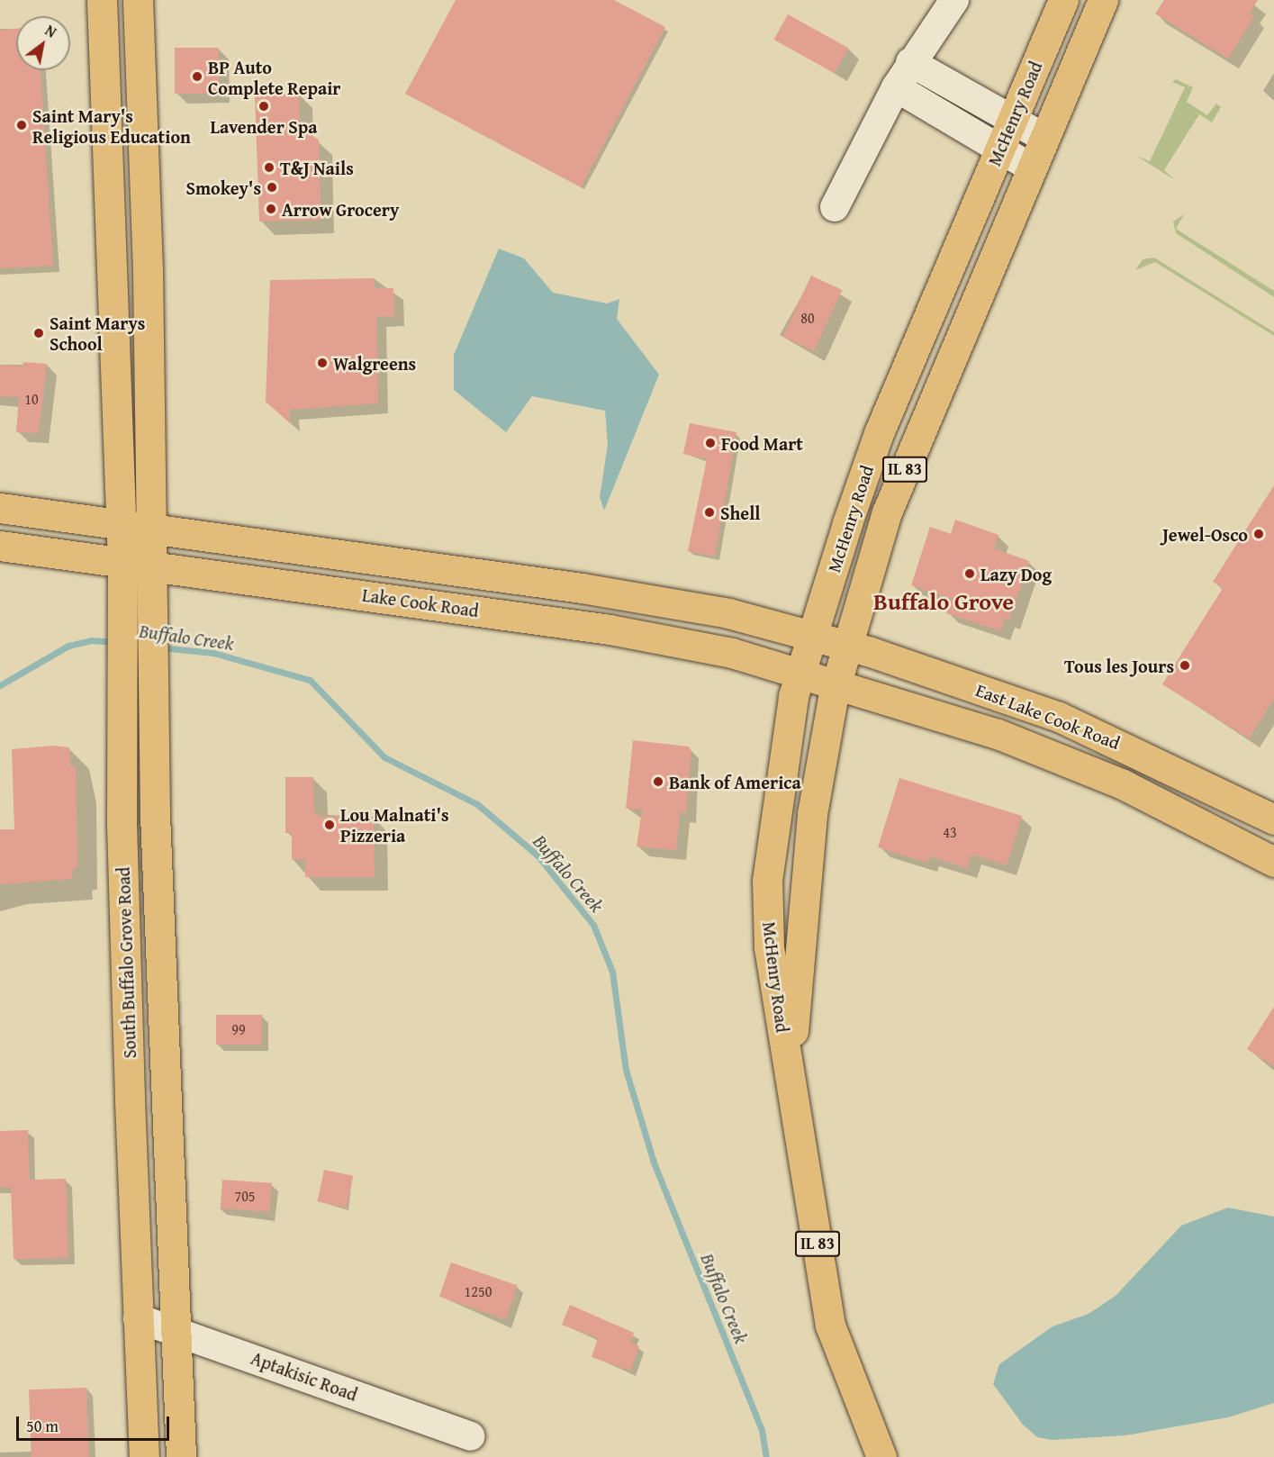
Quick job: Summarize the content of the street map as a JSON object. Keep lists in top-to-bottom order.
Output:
{
  "streets": {
    "main road": [
      "McHenry Road",
      "IL 83",
      "Lake Cook Road",
      "East Lake Cook Road",
      "South Buffalo Grove Road"
    ],
    "street": ["Aptakisic Road"]
  },
  "crossings": [
    ["McHenry Road", "Lake Cook Road"],
    ["McHenry Road", "East Lake Cook Road"],
    ["Lake Cook Road", "East Lake Cook Road"],
    ["Lake Cook Road", "South Buffalo Grove Road"],
    ["South Buffalo Grove Road", "Aptakisic Road"]
  ],
  "districts": ["Buffalo Grove"],
  "water": ["Buffalo Creek"],
  "places": [
    "BP Auto Complete Repair",
    "Lavender Spa",
    "Saint Mary's Religious Education",
    "T&J Nails",
    "Smokey's",
    "Arrow Grocery",
    "Saint Marys School",
    "Walgreens",
    "Food Mart",
    "Shell",
    "Jewel-Osco",
    "Lazy Dog",
    "Tous les Jours",
    "Bank of America",
    "Lou Malnati's Pizzeria"
  ],
  "house_numbers": [
    "80",
    "10",
    "43",
    "99",
    "705",
    "1250"
  ],
  "scale_bar": "50 m",
  "north": "top right"
}
